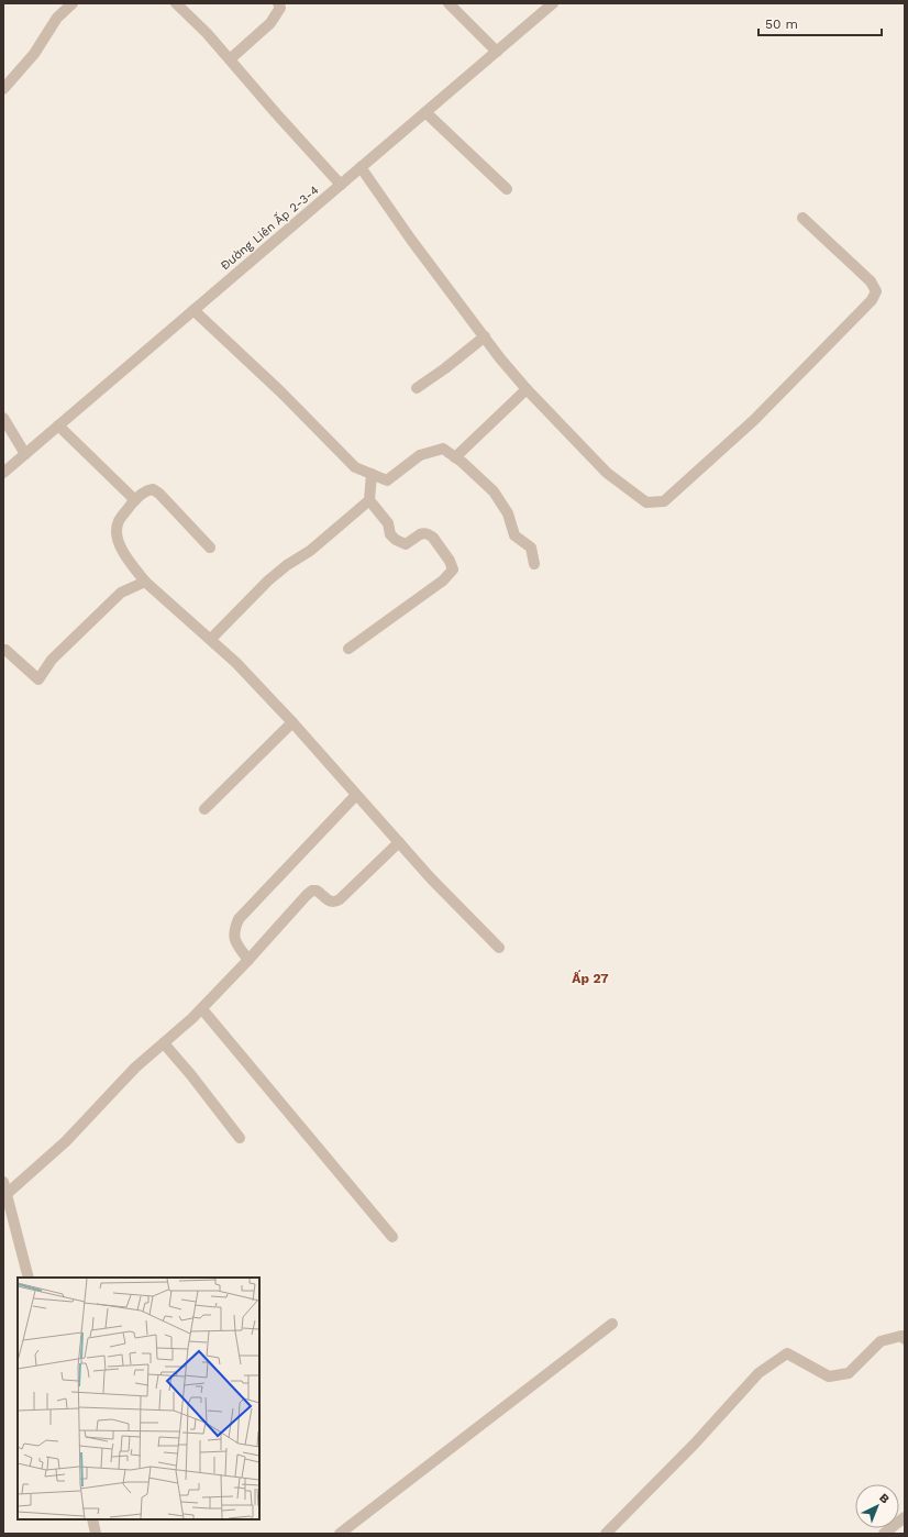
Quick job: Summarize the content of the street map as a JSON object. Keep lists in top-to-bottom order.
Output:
{
  "streets": {
    "street": ["Đường Liên Ấp 2-3-4"]
  },
  "districts": ["Ấp 27"],
  "scale_bar": "50 m",
  "north": "top right"
}
